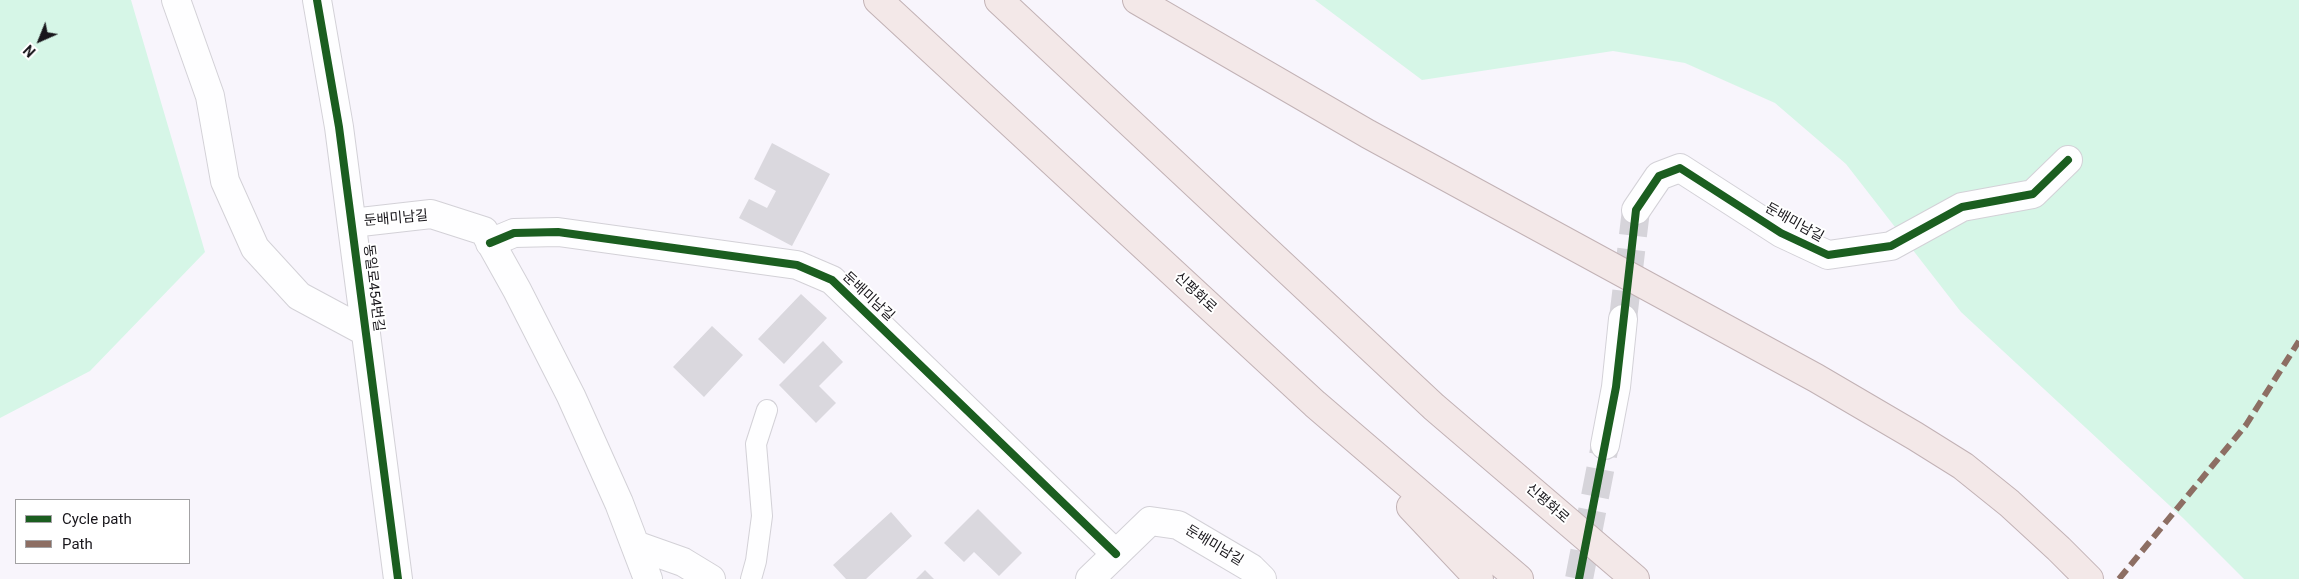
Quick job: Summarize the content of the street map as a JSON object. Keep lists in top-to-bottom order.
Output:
{
  "streets": {
    "highway": ["신평화로"],
    "street": ["둔배미남길", "동일로454번길"]
  },
  "crossings": [
    ["둔배미남길", "동일로454번길"]
  ],
  "legend": ["Cycle path", "Path"],
  "north": "bottom left"
}
